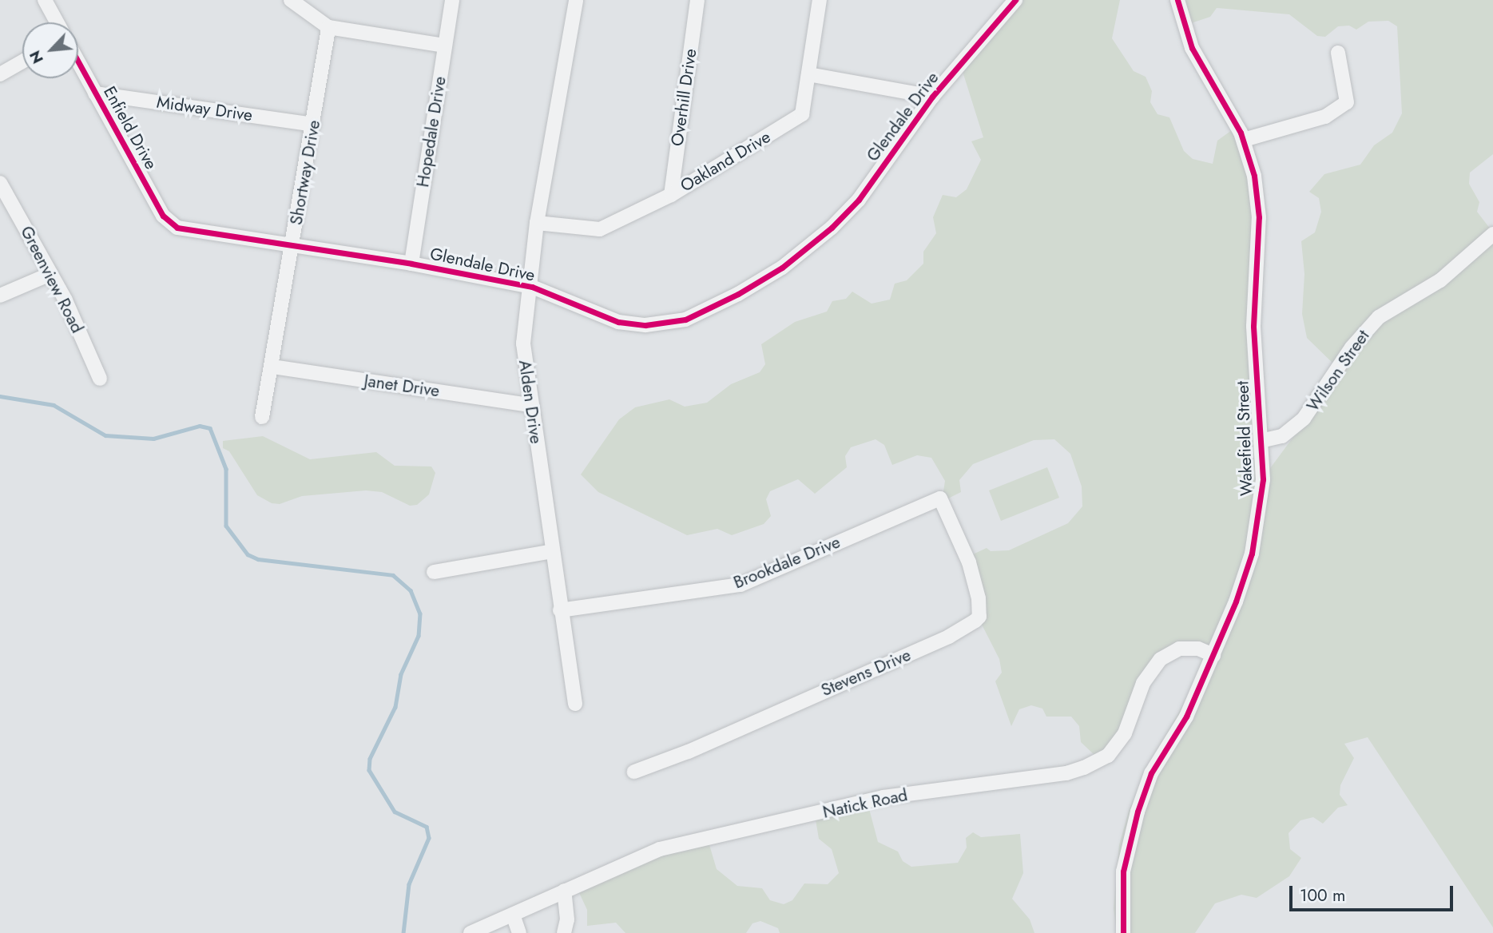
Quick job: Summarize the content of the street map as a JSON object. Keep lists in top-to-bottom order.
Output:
{
  "streets": {
    "street": [
      "Overhill Drive",
      "Midway Drive",
      "Glendale Drive",
      "Enfield Drive",
      "Hopedale Drive",
      "Oakland Drive",
      "Shortway Drive",
      "Greenview Road",
      "Wilson Street",
      "Janet Drive",
      "Alden Drive",
      "Wakefield Street",
      "Brookdale Drive",
      "Stevens Drive",
      "Natick Road"
    ]
  },
  "crossings": [
    ["Overhill Drive", "Oakland Drive"],
    ["Midway Drive", "Enfield Drive"],
    ["Midway Drive", "Shortway Drive"],
    ["Glendale Drive", "Enfield Drive"],
    ["Glendale Drive", "Hopedale Drive"],
    ["Glendale Drive", "Shortway Drive"],
    ["Glendale Drive", "Alden Drive"],
    ["Oakland Drive", "Alden Drive"],
    ["Shortway Drive", "Janet Drive"],
    ["Wilson Street", "Wakefield Street"],
    ["Janet Drive", "Alden Drive"],
    ["Alden Drive", "Brookdale Drive"],
    ["Wakefield Street", "Natick Road"],
    ["Brookdale Drive", "Stevens Drive"]
  ],
  "scale_bar": "100 m",
  "north": "bottom left"
}
